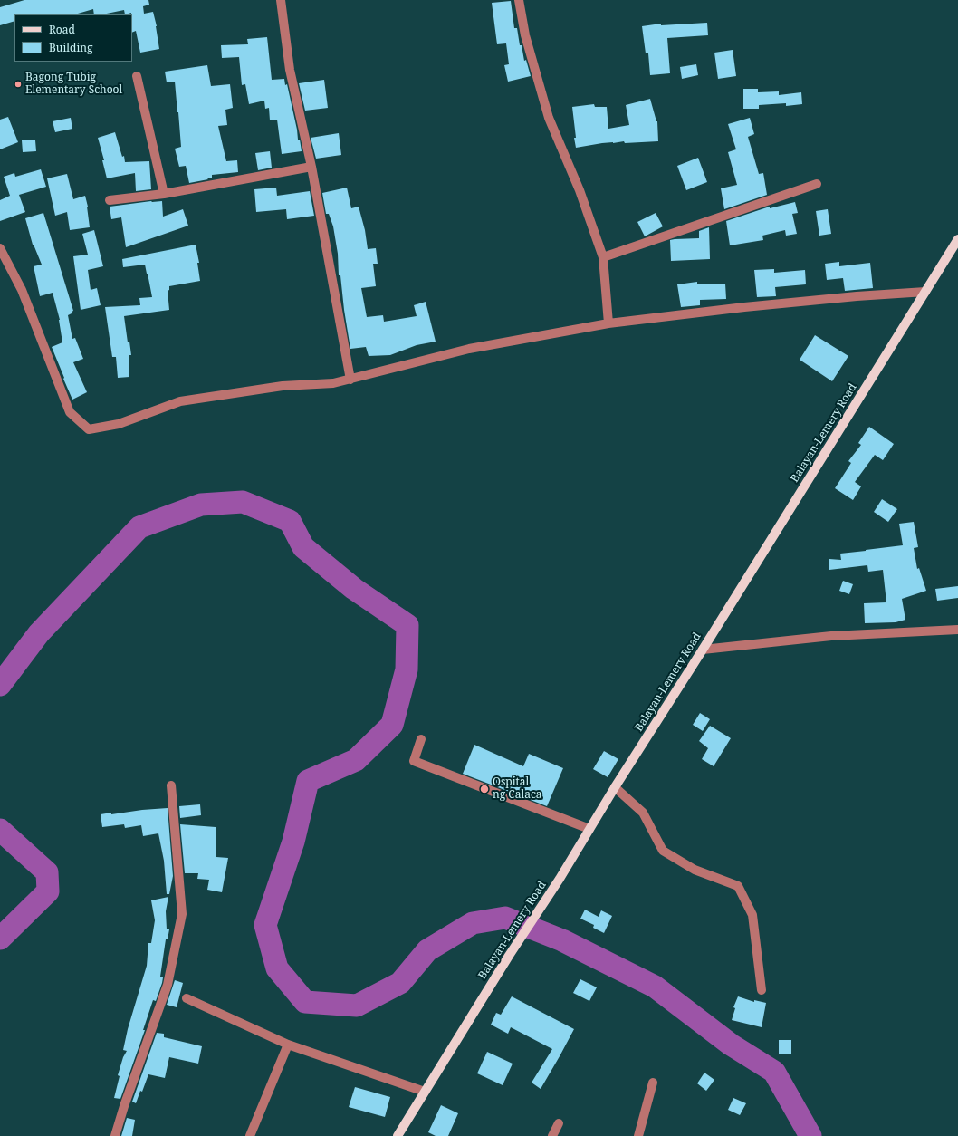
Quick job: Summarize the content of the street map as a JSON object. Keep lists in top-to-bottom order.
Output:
{
  "streets": {
    "main road": ["Balayan-Lemery Road"]
  },
  "places": ["Bagong Tubig Elementary School", "Ospital ng Calaca"],
  "legend": ["Road", "Building"]
}
